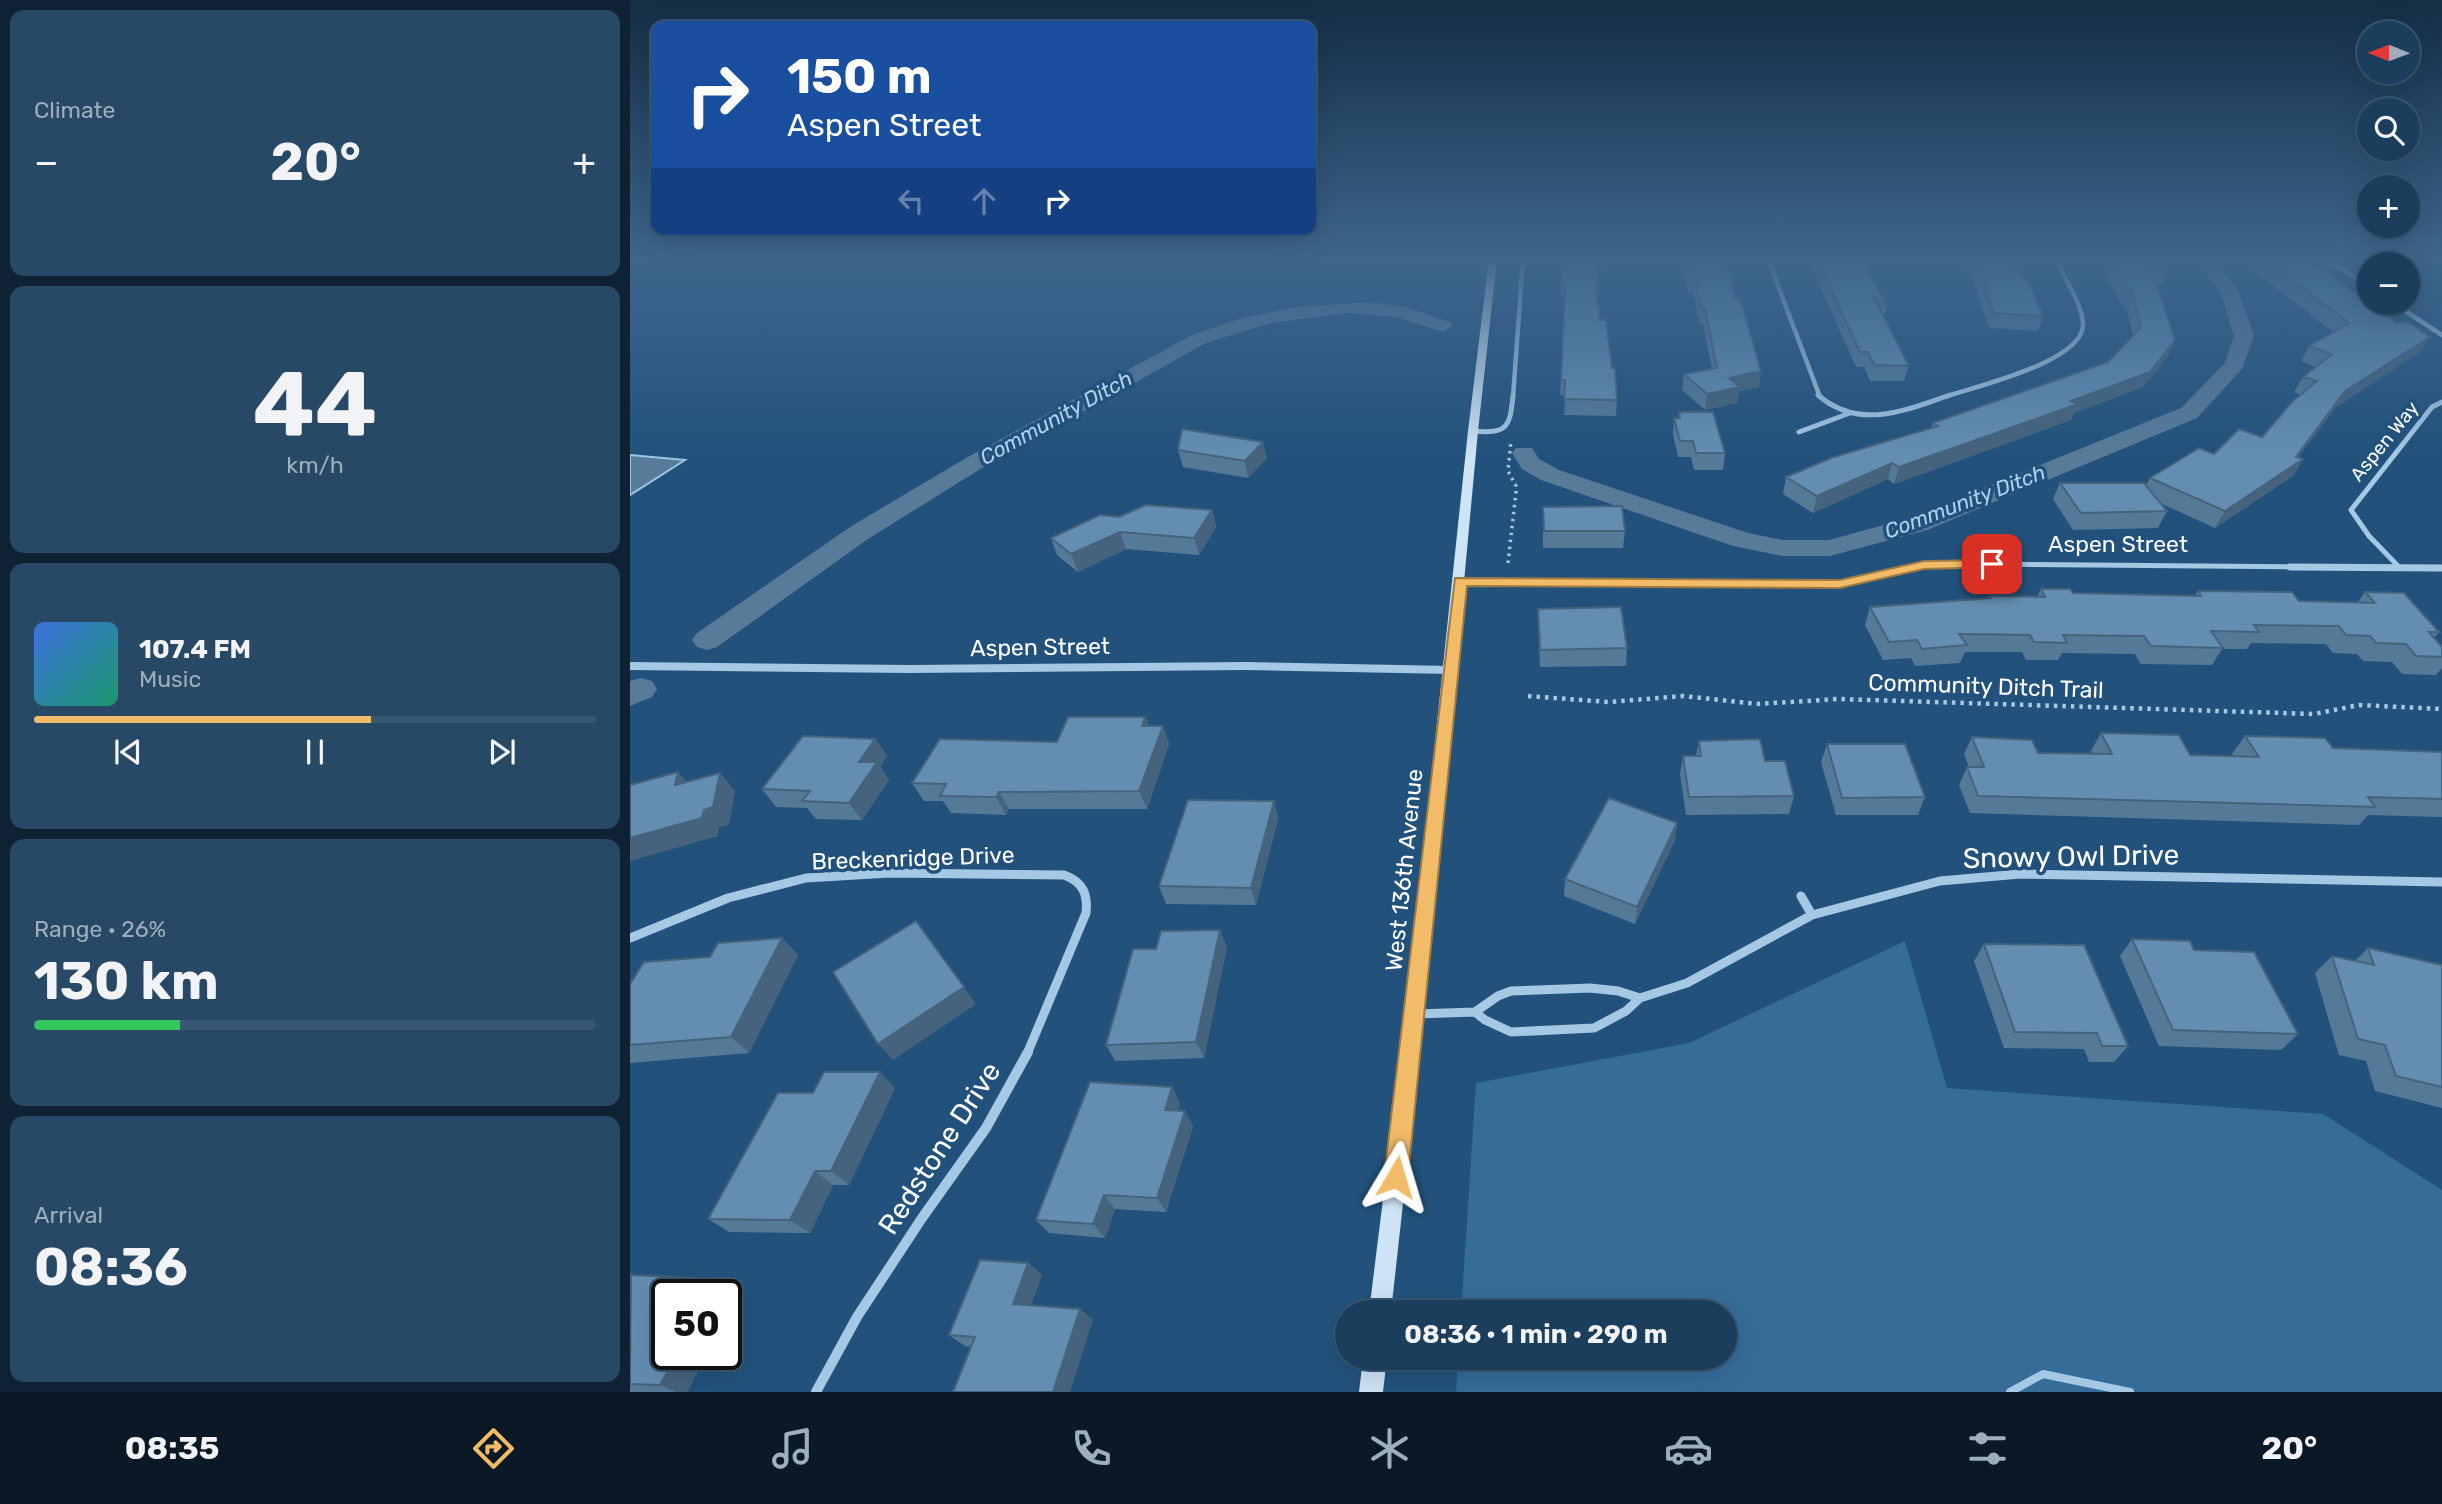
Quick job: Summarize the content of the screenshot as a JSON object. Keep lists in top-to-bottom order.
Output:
{
  "streets": {
    "main road": ["West 136th Avenue"],
    "street": [
      "Aspen Way",
      "Aspen Street",
      "Snowy Owl Drive",
      "Breckenridge Drive",
      "Redstone Drive"
    ],
    "path": ["Community Ditch Trail"]
  },
  "crossings": [
    ["Aspen Way", "Aspen Street"],
    ["Aspen Street", "West 136th Avenue"],
    ["Breckenridge Drive", "Redstone Drive"]
  ],
  "water": ["Community Ditch"],
  "north": "left",
  "page": {
    "tile": [
      "Climate",
      ["44", "km/h"],
      ["Range · 26%", "130 km"],
      ["Arrival", "08:36"]
    ],
    "map_buttons": ["+", "−"],
    "turn": ["150 m", "Aspen Street"],
    "heat": ["−", "20°", "+"],
    "song": ["107.4 FM", "Music"],
    "limit": "50",
    "trip": "08:36 · 1 min · 290 m",
    "tabs": ["08:35", "20°"]
  }
}
